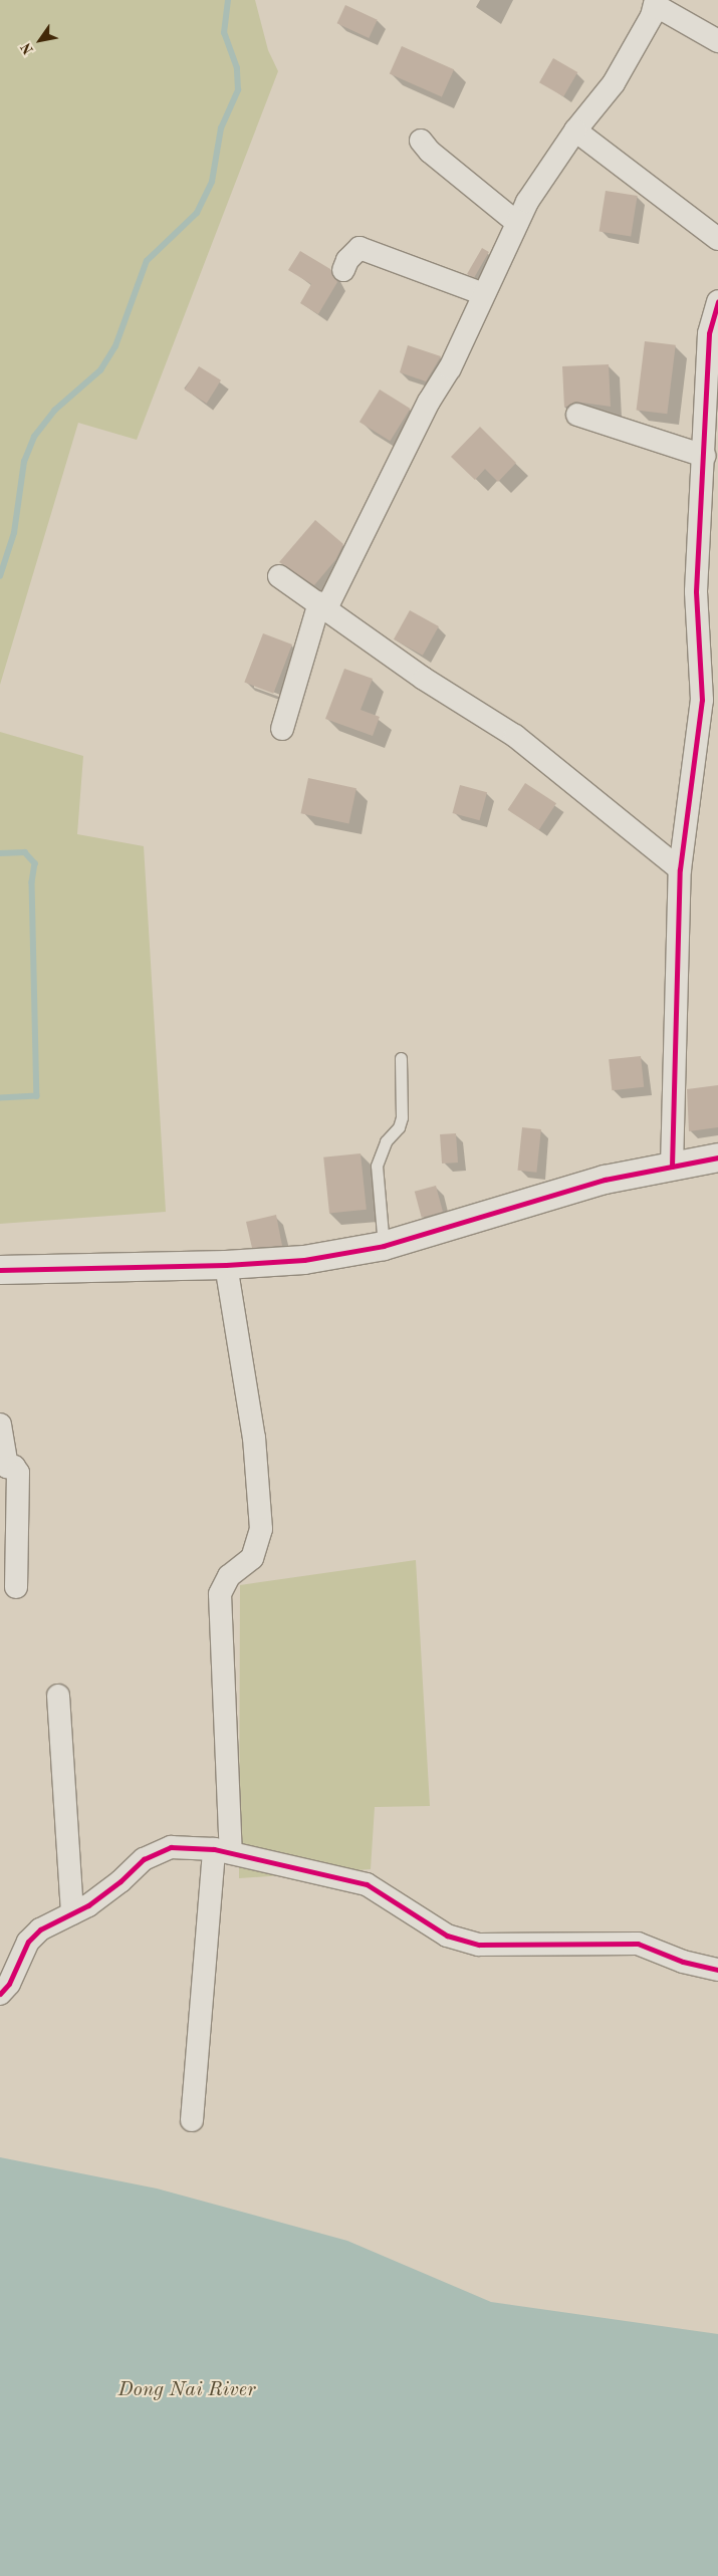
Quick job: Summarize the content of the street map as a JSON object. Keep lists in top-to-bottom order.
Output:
{
  "water": ["Dong Nai River"],
  "north": "bottom left"
}
